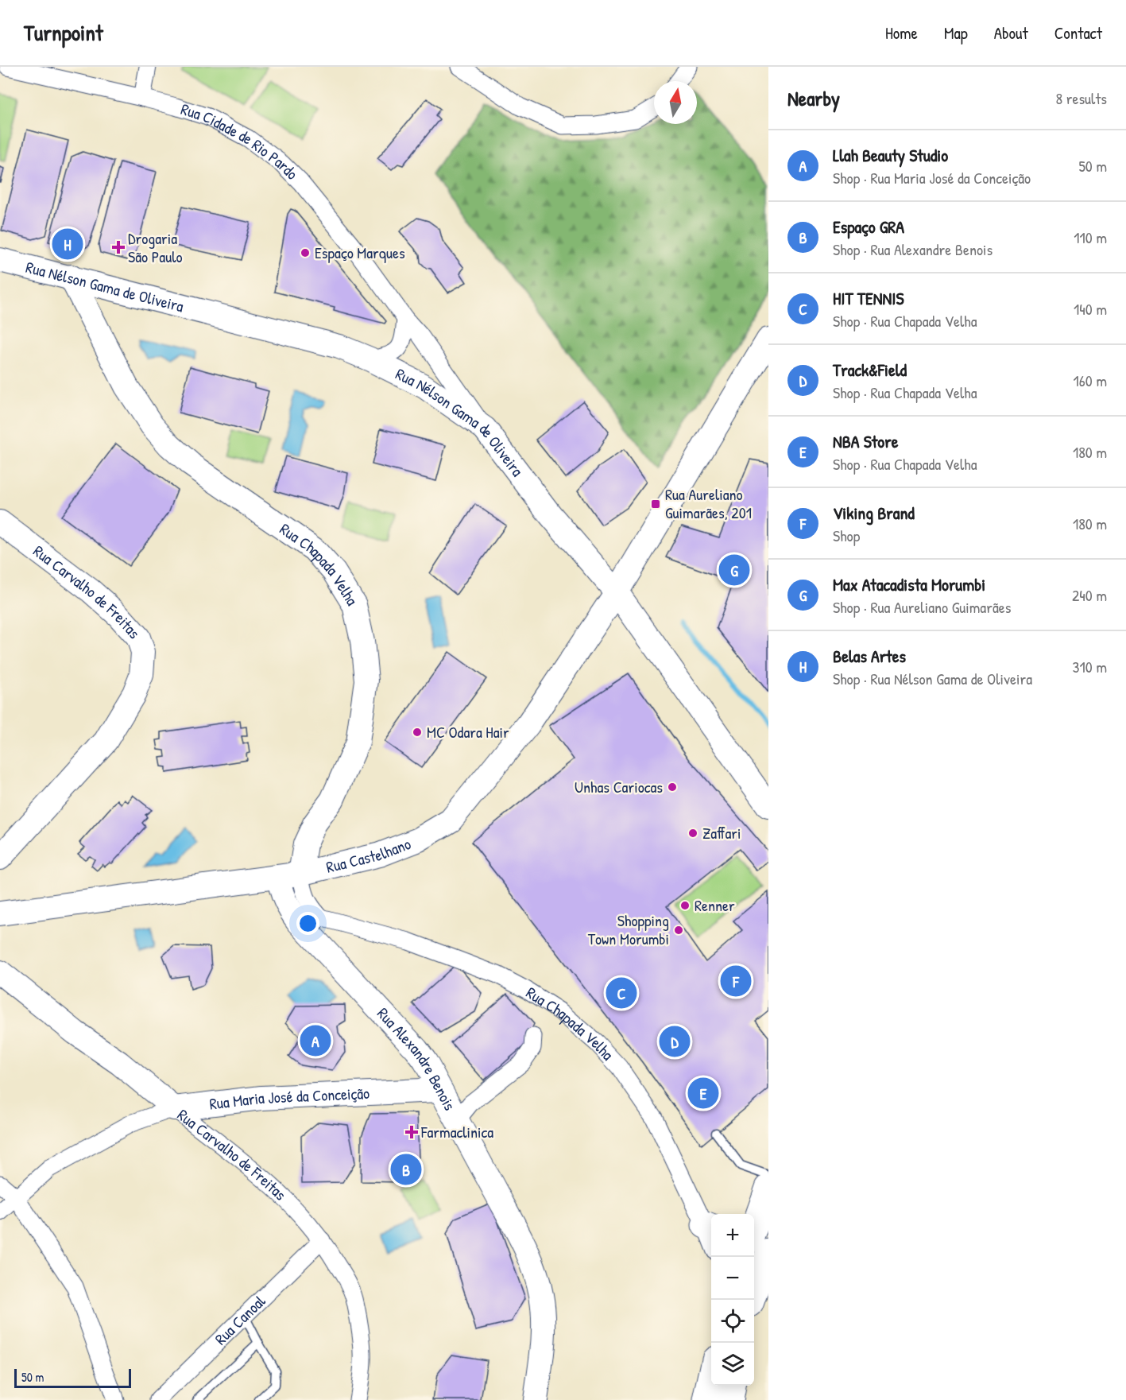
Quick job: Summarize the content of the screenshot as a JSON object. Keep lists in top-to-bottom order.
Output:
{
  "streets": {
    "street": [
      "Rua Cidade de Rio Pardo",
      "Rua Nélson Gama de Oliveira",
      "Rua Chapada Velha",
      "Rua Carvalho de Freitas",
      "Rua Castelhano",
      "Rua Alexandre Benois",
      "Rua Maria José da Conceição",
      "Rua Canoal"
    ]
  },
  "crossings": [
    ["Rua Cidade de Rio Pardo", "Rua Nélson Gama de Oliveira"],
    ["Rua Nélson Gama de Oliveira", "Rua Chapada Velha"],
    ["Rua Nélson Gama de Oliveira", "Rua Castelhano"],
    ["Rua Chapada Velha", "Rua Castelhano"],
    ["Rua Chapada Velha", "Rua Alexandre Benois"],
    ["Rua Carvalho de Freitas", "Rua Maria José da Conceição"],
    ["Rua Carvalho de Freitas", "Rua Canoal"],
    ["Rua Castelhano", "Rua Alexandre Benois"],
    ["Rua Alexandre Benois", "Rua Maria José da Conceição"]
  ],
  "places": {
    "health": ["Drogaria São Paulo", "Farmaclinica"],
    "other": [
      "Espaço Marques",
      "MC Odara Hair",
      "Unhas Cariocas",
      "Zaffari",
      "Renner",
      "Shopping Town Morumbi"
    ],
    "transit": ["Rua Aureliano Guimarães, 201"]
  },
  "scale_bar": "50 m",
  "north": "top",
  "page": {
    "header": "Turnpoint",
    "nav": [
      "Home",
      "Map",
      "About",
      "Contact"
    ],
    "heading": ["Nearby", "8 results"],
    "list": [
      {
        "mark": "A",
        "name": "Llah Beauty Studio",
        "note": "Shop · Rua Maria José da Conceição",
        "value": "50 m"
      },
      {
        "mark": "B",
        "name": "Espaço GRA",
        "note": "Shop · Rua Alexandre Benois",
        "value": "110 m"
      },
      {
        "mark": "C",
        "name": "HIT TENNIS",
        "note": "Shop · Rua Chapada Velha",
        "value": "140 m"
      },
      {
        "mark": "D",
        "name": "Track&Field",
        "note": "Shop · Rua Chapada Velha",
        "value": "160 m"
      },
      {
        "mark": "E",
        "name": "NBA Store",
        "note": "Shop · Rua Chapada Velha",
        "value": "180 m"
      },
      {
        "mark": "F",
        "name": "Viking Brand",
        "note": "Shop",
        "value": "180 m"
      },
      {
        "mark": "G",
        "name": "Max Atacadista Morumbi",
        "note": "Shop · Rua Aureliano Guimarães",
        "value": "240 m"
      },
      {
        "mark": "H",
        "name": "Belas Artes",
        "note": "Shop · Rua Nélson Gama de Oliveira",
        "value": "310 m"
      }
    ],
    "pins": [
      "H",
      "G",
      "F",
      "C",
      "A",
      "D",
      "E",
      "B"
    ],
    "map_buttons": ["+", "−"],
    "scale": "50 m"
  }
}
